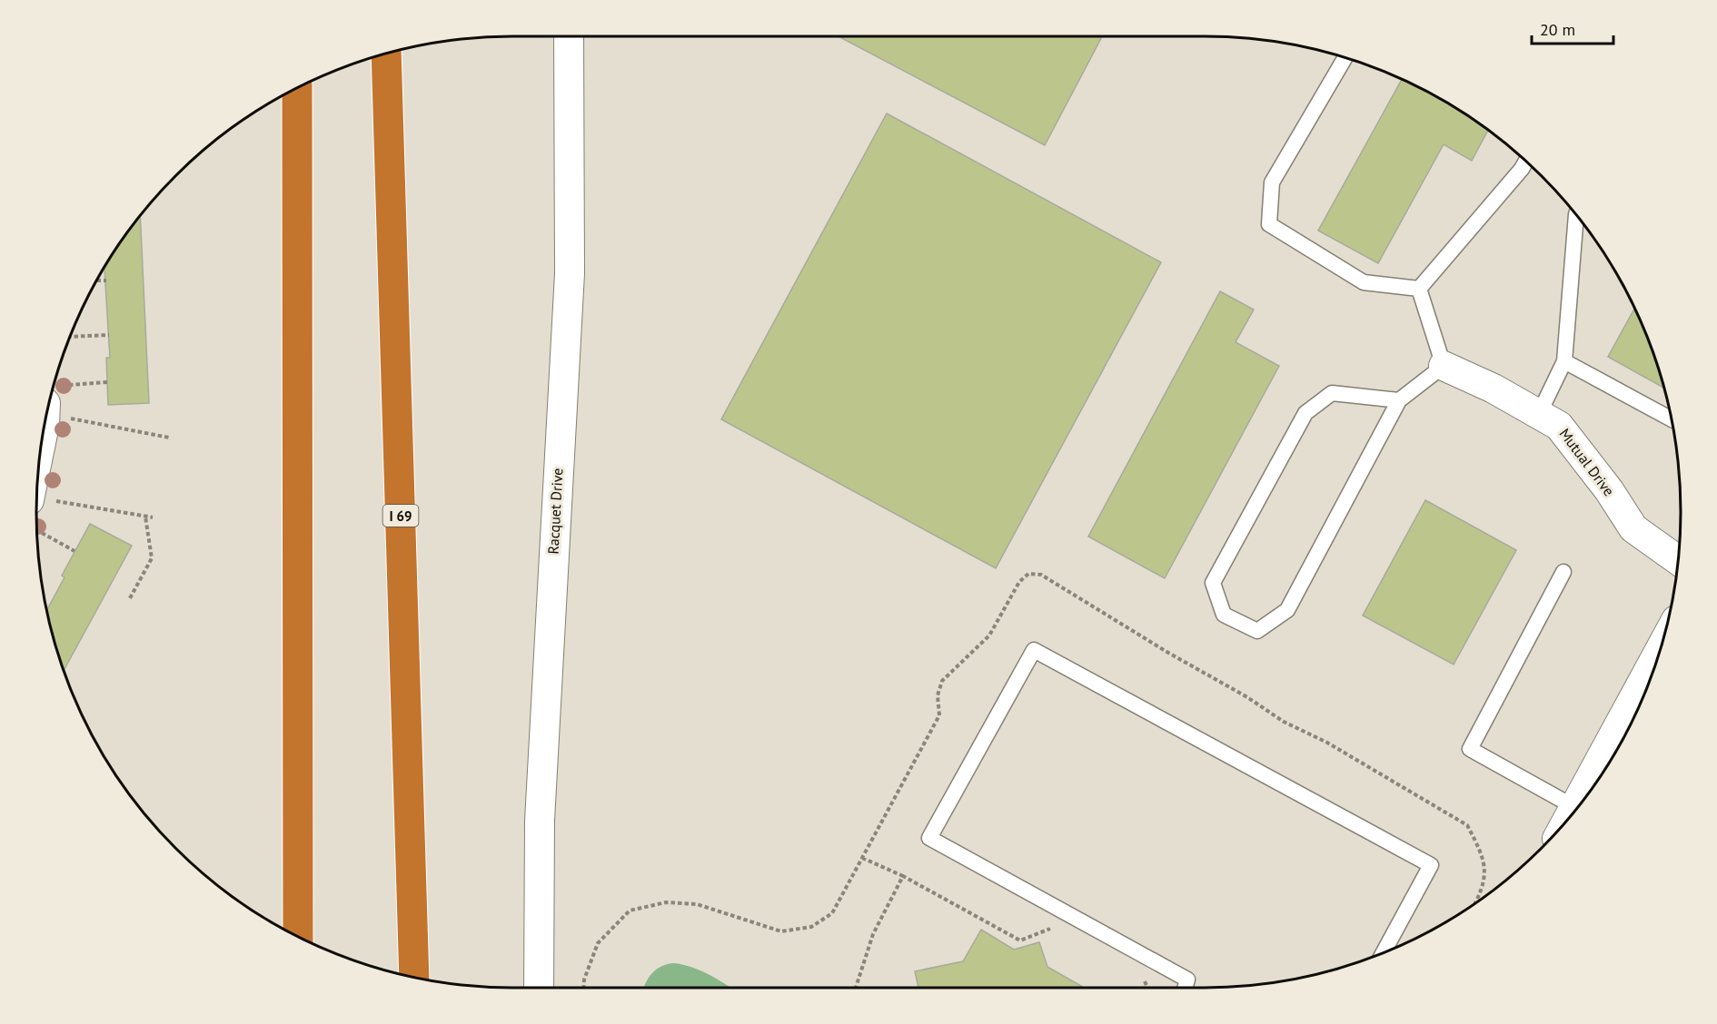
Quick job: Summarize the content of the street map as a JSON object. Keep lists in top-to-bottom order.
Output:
{
  "streets": {
    "highway": ["I 69"],
    "street": ["Mutual Drive", "Racquet Drive"]
  },
  "scale_bar": "20 m"
}
